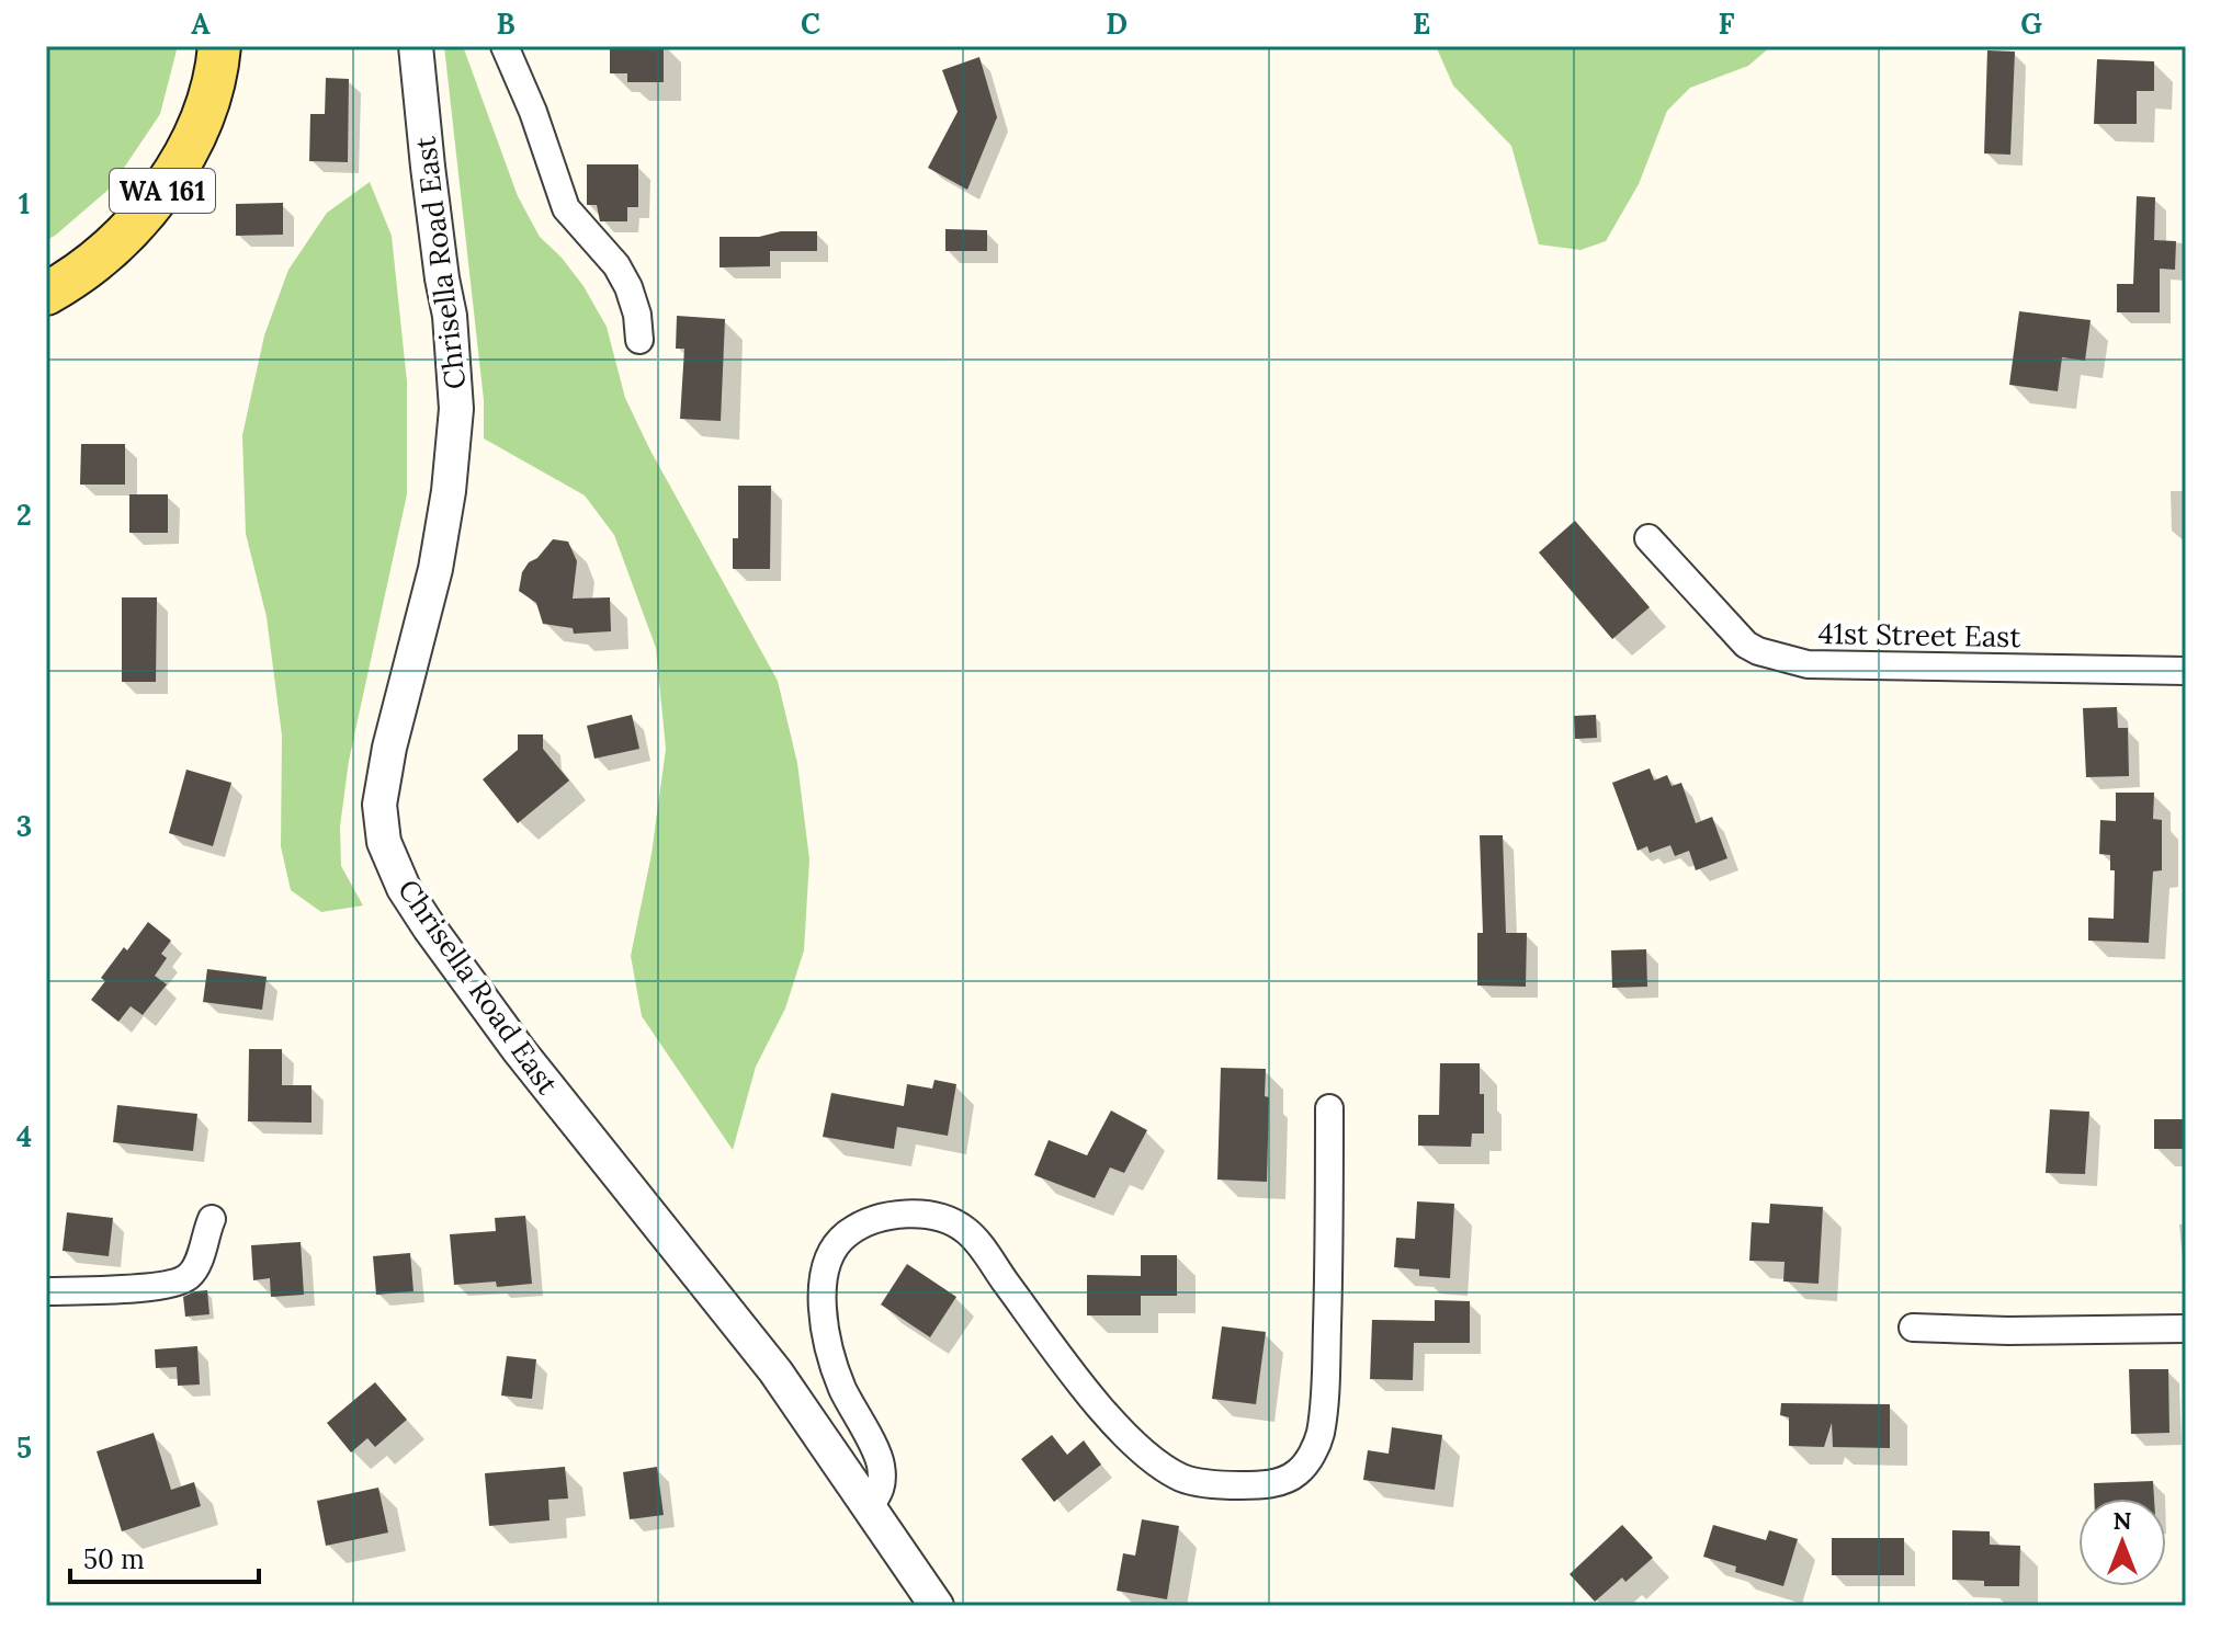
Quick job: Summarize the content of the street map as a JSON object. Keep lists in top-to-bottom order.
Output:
{
  "streets": {
    "main road": ["WA 161"],
    "street": ["Chrisella Road East", "41st Street East"]
  },
  "scale_bar": "50 m",
  "north": "top",
  "grid": {
    "columns": [
      "A",
      "B",
      "C",
      "D",
      "E",
      "F",
      "G"
    ],
    "rows": [
      "1",
      "2",
      "3",
      "4",
      "5"
    ]
  }
}
